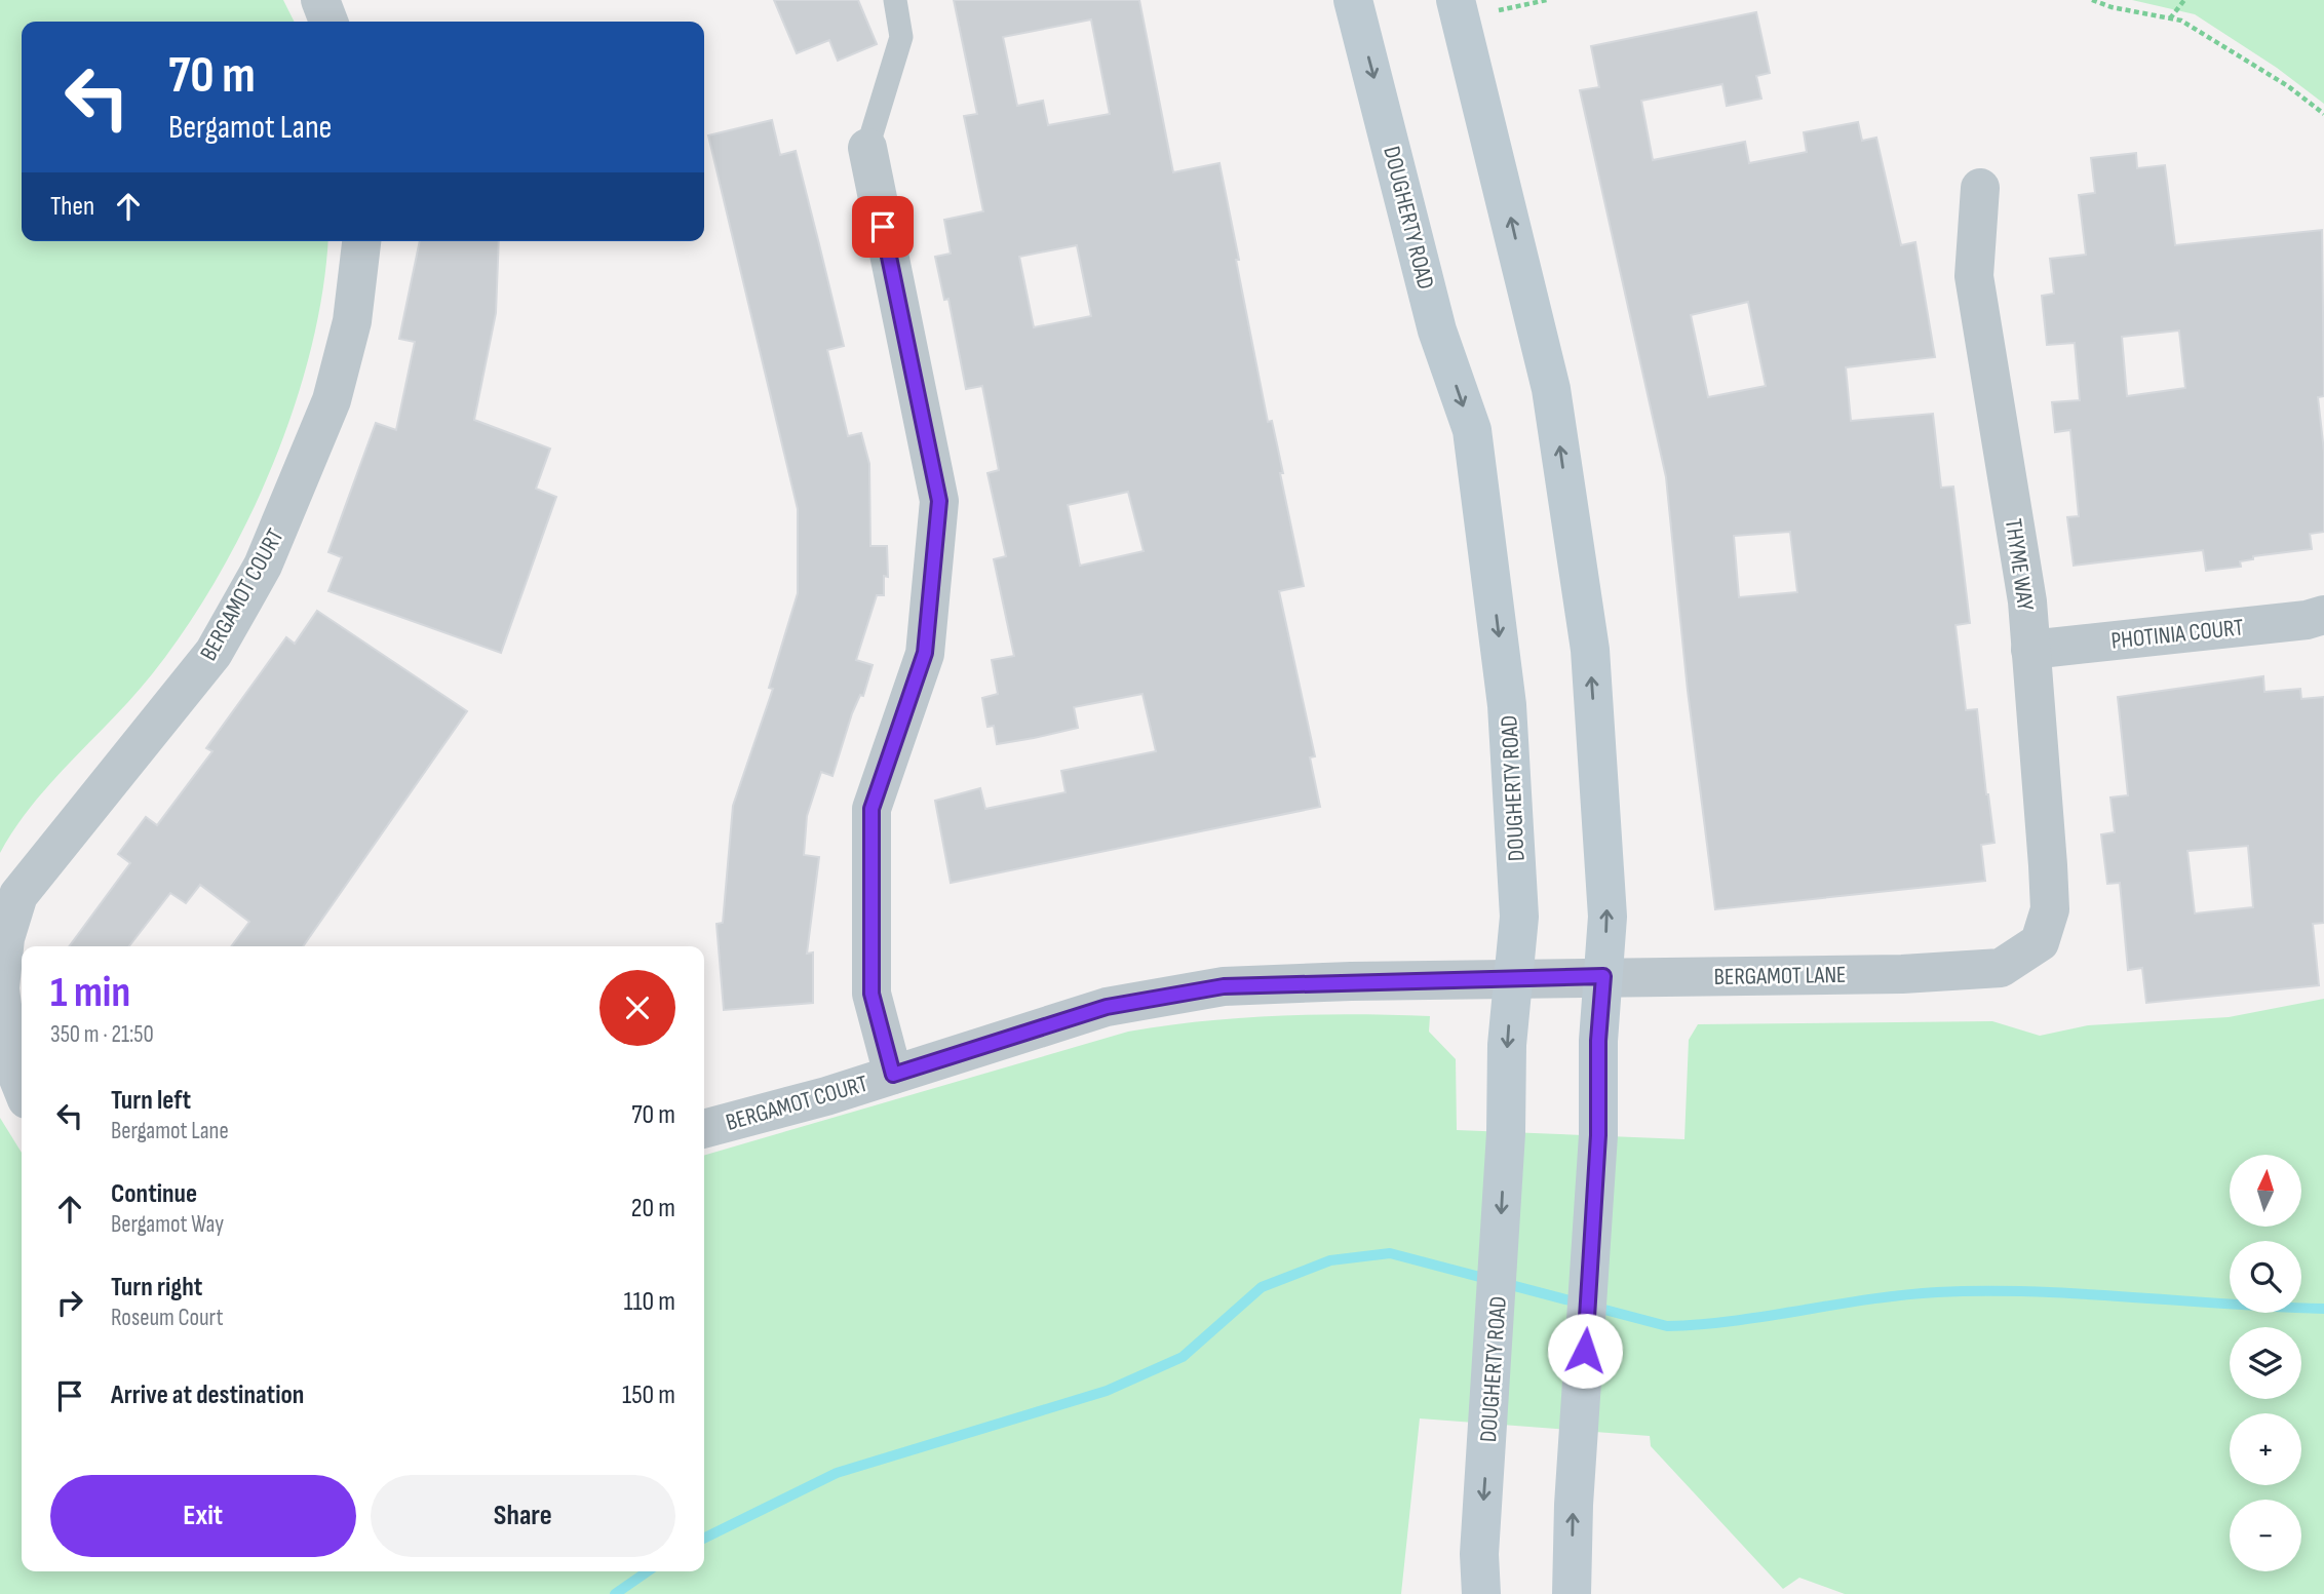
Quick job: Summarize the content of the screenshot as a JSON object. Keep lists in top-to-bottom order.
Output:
{
  "streets": {
    "main road": ["DOUGHERTY ROAD"],
    "street": [
      "THYME WAY",
      "BERGAMOT COURT",
      "PHOTINIA COURT",
      "BERGAMOT LANE"
    ]
  },
  "crossings": [
    ["DOUGHERTY ROAD", "BERGAMOT COURT"],
    ["DOUGHERTY ROAD", "BERGAMOT LANE"],
    ["THYME WAY", "PHOTINIA COURT"],
    ["THYME WAY", "BERGAMOT LANE"],
    ["BERGAMOT COURT", "BERGAMOT LANE"]
  ],
  "north": "top",
  "page": {
    "turn": ["70 m", "Bergamot Lane"],
    "then": "Then",
    "heading": ["1 min", "350 m · 21:50"],
    "list": [
      {
        "name": "Turn left",
        "note": "Bergamot Lane",
        "value": "70 m"
      },
      {
        "name": "Continue",
        "note": "Bergamot Way",
        "value": "20 m"
      },
      {
        "name": "Turn right",
        "note": "Roseum Court",
        "value": "110 m"
      },
      {
        "name": "Arrive at destination",
        "value": "150 m"
      }
    ],
    "map_buttons": ["+", "−"],
    "buttons": ["Exit", "Share"]
  }
}
